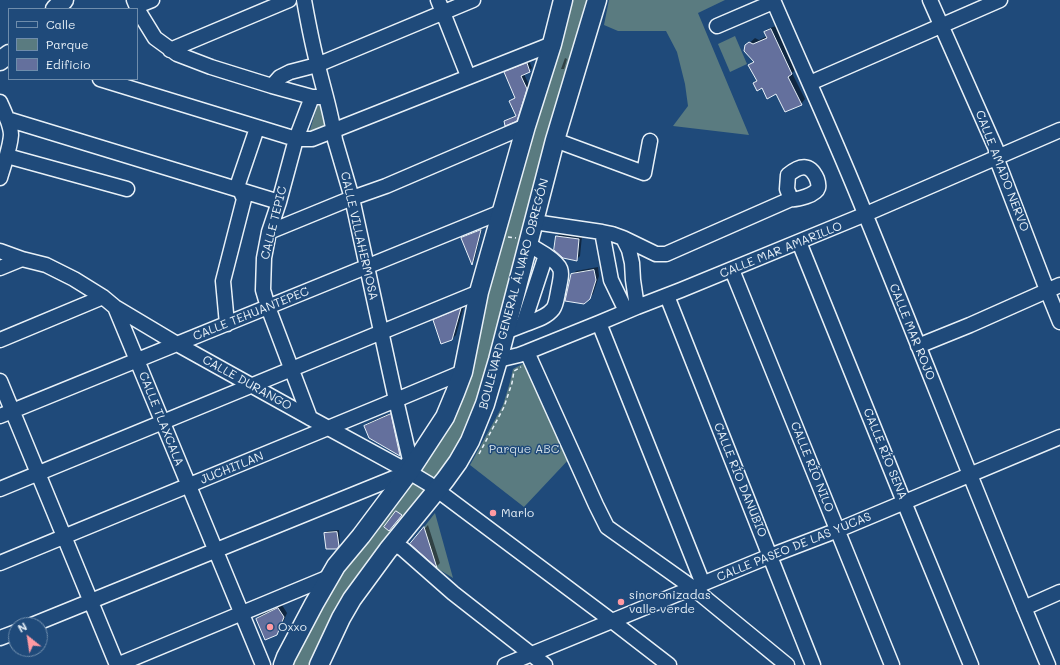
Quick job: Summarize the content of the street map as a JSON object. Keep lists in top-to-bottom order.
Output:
{
  "streets": {
    "main road": ["BOULEVARD GENERAL ÁLVARO OBREGÓN"],
    "street": [
      "CALLE AMADO NERVO",
      "CALLE TEPIC",
      "CALLE VILLAHERMOSA",
      "CALLE MAR AMARILLO",
      "CALLE TEHUANTEPEC",
      "CALLE MAR ROJO",
      "CALLE DURANGO",
      "CALLE TLAXCALA",
      "CALLE RÍO SENA",
      "CALLE RÍO NILO",
      "JUCHITLAN",
      "CALLE RÍO DANUBIO",
      "CALLE PASEO DE LAS YUCAS"
    ]
  },
  "crossings": [
    ["CALLE AMADO NERVO", "CALLE MAR AMARILLO"],
    ["CALLE TEPIC", "CALLE VILLAHERMOSA"],
    ["CALLE TEPIC", "CALLE TEHUANTEPEC"],
    ["CALLE TEPIC", "CALLE DURANGO"],
    ["CALLE VILLAHERMOSA", "CALLE TEHUANTEPEC"],
    ["CALLE VILLAHERMOSA", "CALLE DURANGO"],
    ["CALLE VILLAHERMOSA", "JUCHITLAN"],
    ["CALLE MAR AMARILLO", "BOULEVARD GENERAL ÁLVARO OBREGÓN"],
    ["CALLE MAR AMARILLO", "CALLE MAR ROJO"],
    ["CALLE MAR AMARILLO", "CALLE RÍO SENA"],
    ["CALLE MAR AMARILLO", "CALLE RÍO NILO"],
    ["CALLE MAR AMARILLO", "CALLE RÍO DANUBIO"],
    ["BOULEVARD GENERAL ÁLVARO OBREGÓN", "CALLE DURANGO"],
    ["CALLE TEHUANTEPEC", "CALLE DURANGO"],
    ["CALLE TEHUANTEPEC", "CALLE TLAXCALA"],
    ["CALLE MAR ROJO", "CALLE PASEO DE LAS YUCAS"],
    ["CALLE DURANGO", "CALLE TLAXCALA"],
    ["CALLE DURANGO", "JUCHITLAN"],
    ["CALLE DURANGO", "CALLE PASEO DE LAS YUCAS"],
    ["CALLE TLAXCALA", "JUCHITLAN"],
    ["CALLE RÍO SENA", "CALLE PASEO DE LAS YUCAS"],
    ["CALLE RÍO NILO", "CALLE PASEO DE LAS YUCAS"],
    ["CALLE RÍO DANUBIO", "CALLE PASEO DE LAS YUCAS"]
  ],
  "parks": ["Parque ABC"],
  "places": ["Marlo", "sincronizadas valle verde", "Oxxo"],
  "legend": ["Calle", "Parque", "Edificio"],
  "north": "top left"
}
